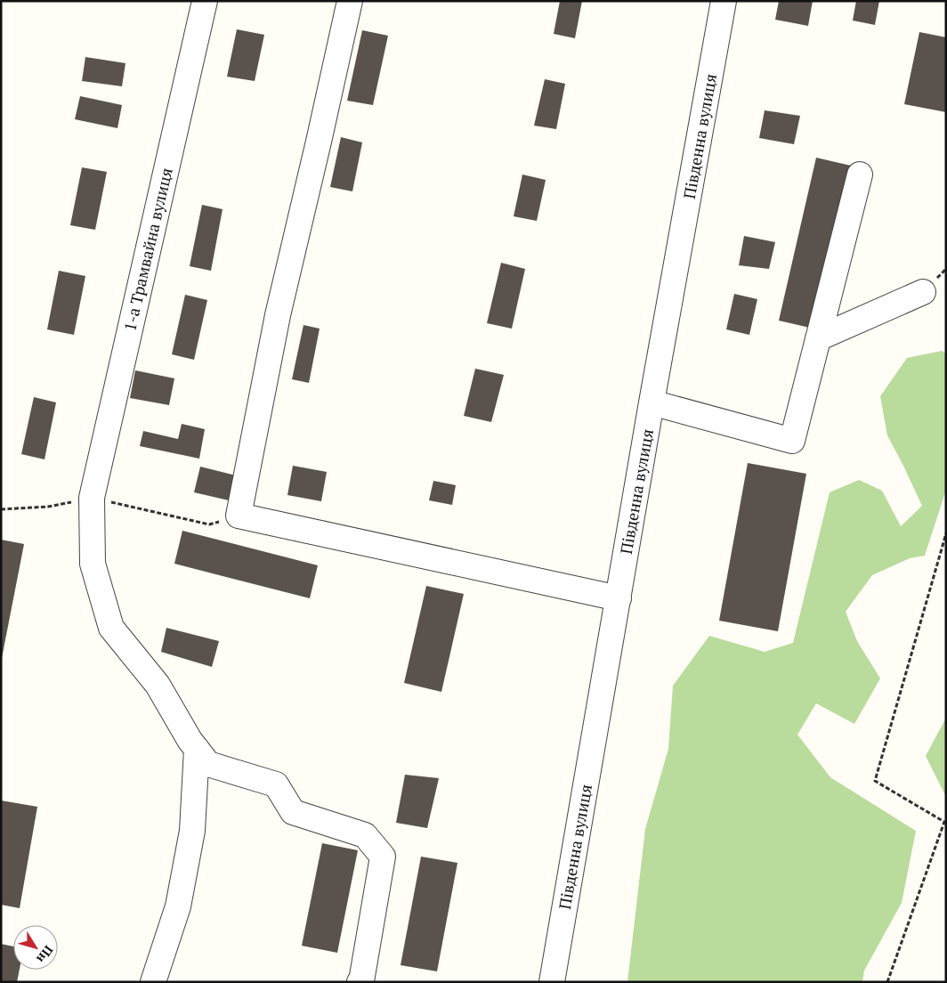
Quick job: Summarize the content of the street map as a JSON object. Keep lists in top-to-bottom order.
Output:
{
  "streets": {
    "street": ["Південна вулиця", "1-а Трамвайна вулиця"]
  },
  "north": "bottom right"
}
